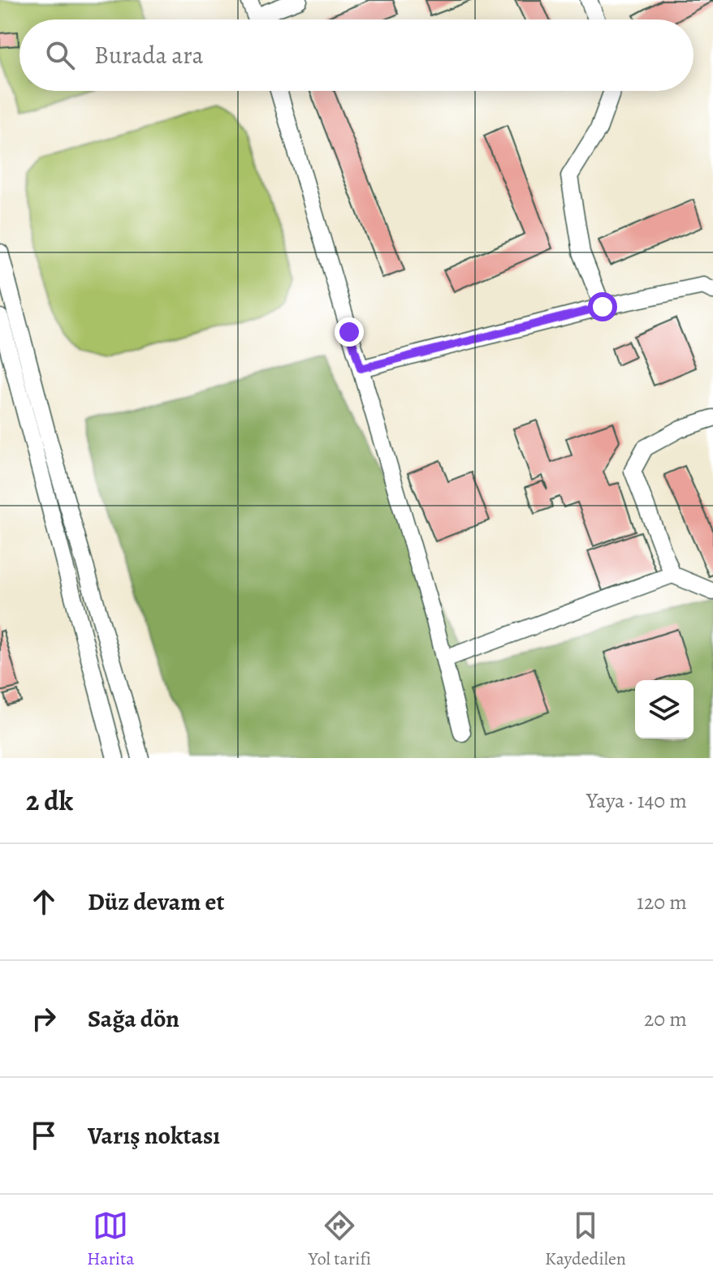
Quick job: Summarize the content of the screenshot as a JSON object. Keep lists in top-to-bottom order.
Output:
{
  "page": {
    "search": "Burada ara",
    "heading": ["2 dk", "Yaya · 140 m"],
    "list": [
      ["Düz devam et", "120 m"],
      ["Sağa dön", "20 m"],
      "Varış noktası"
    ],
    "nav": ["Harita", "Yol tarifi", "Kaydedilen"]
  }
}
